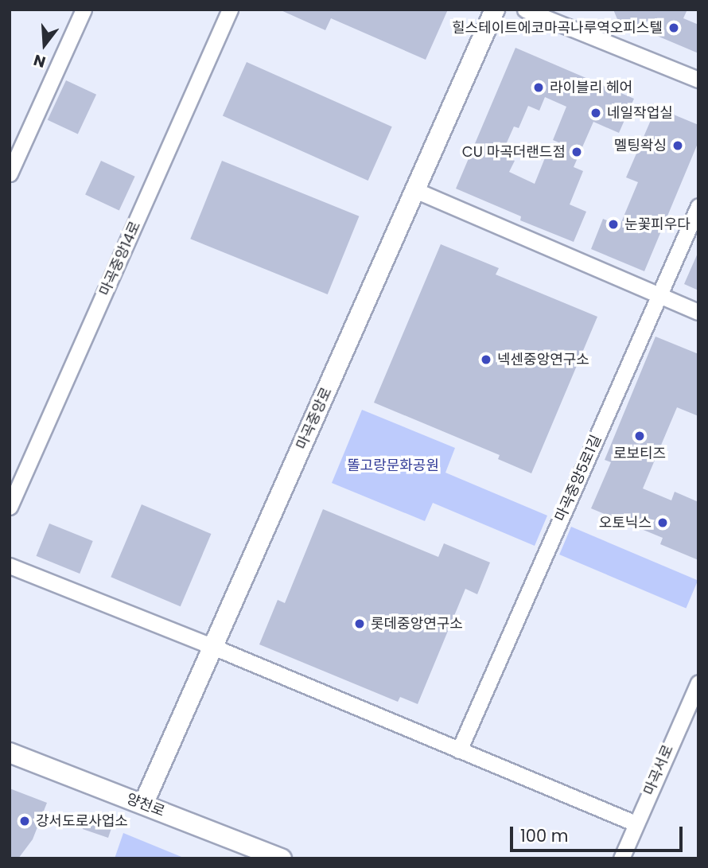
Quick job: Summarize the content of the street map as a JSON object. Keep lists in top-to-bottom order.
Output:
{
  "streets": {
    "main road": ["마곡중앙로", "양천로"],
    "street": ["마곡중앙14로", "마곡중앙5로1길", "마곡서로"]
  },
  "crossings": [
    ["마곡중앙로", "양천로"]
  ],
  "parks": ["똘고랑문화공원"],
  "places": [
    "힐스테이트에코마곡나루역오피스텔",
    "라이블리 헤어",
    "네일작업실",
    "멜팅왁싱",
    "CU 마곡더랜드점",
    "눈꽃피우다",
    "넥센중앙연구소",
    "로보티즈",
    "오토닉스",
    "롯데중앙연구소",
    "강서도로사업소"
  ],
  "scale_bar": "100 m",
  "north": "bottom"
}
